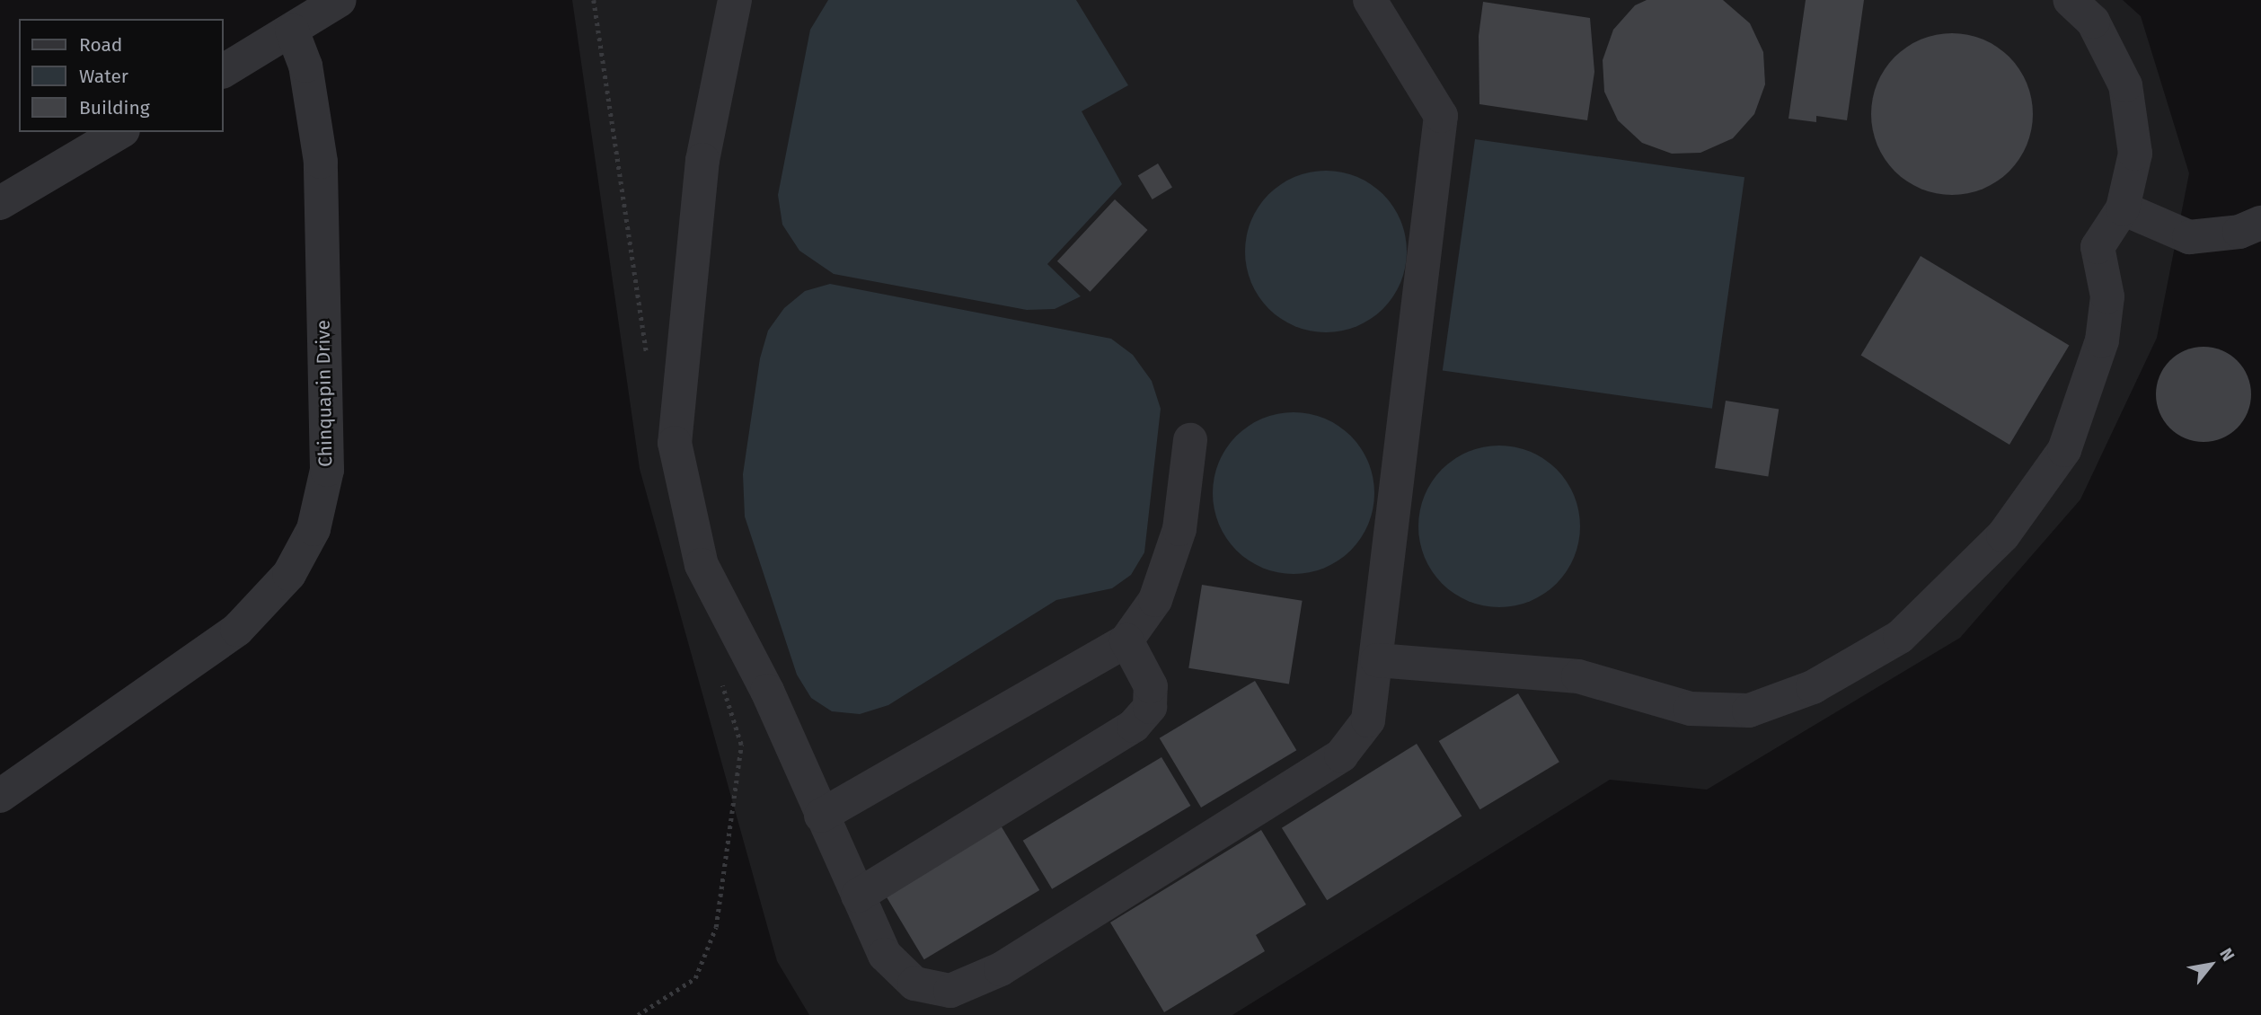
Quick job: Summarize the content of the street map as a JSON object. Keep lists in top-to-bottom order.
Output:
{
  "streets": {
    "street": ["Chinquapin Drive"]
  },
  "legend": ["Road", "Water", "Building"],
  "north": "top right"
}
